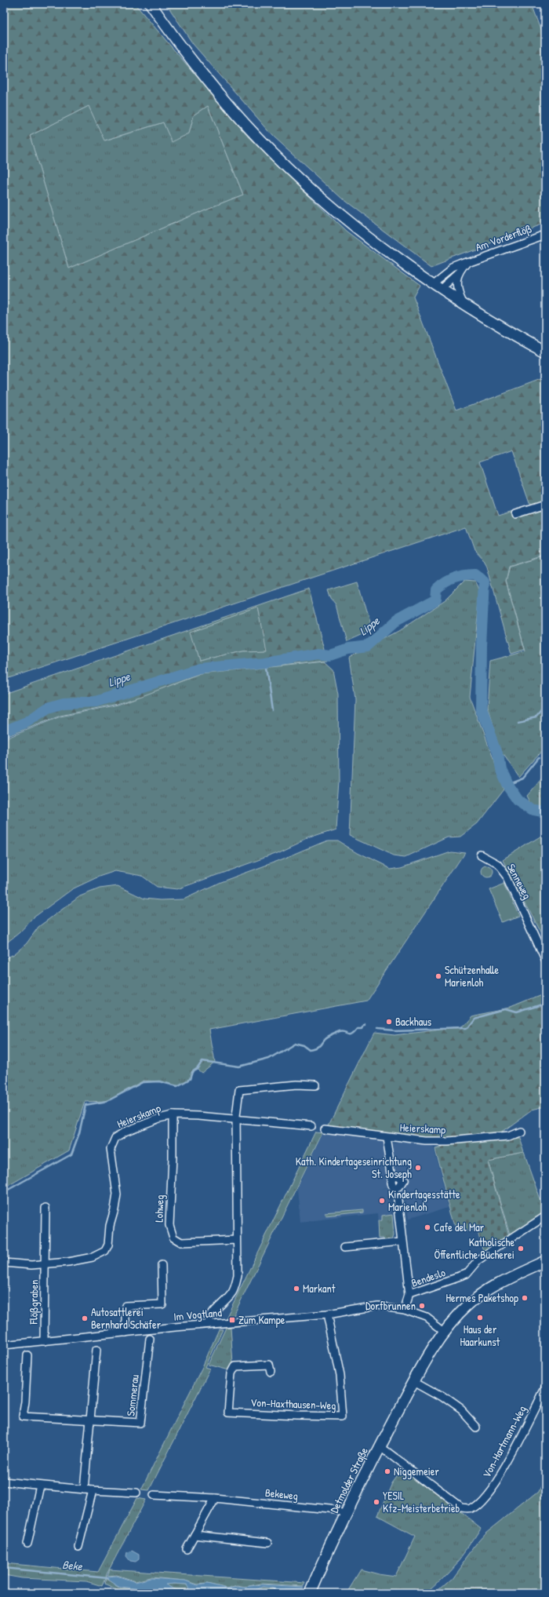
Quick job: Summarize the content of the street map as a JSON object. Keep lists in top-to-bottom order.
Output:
{
  "streets": {
    "main road": ["Detmolder Straße"],
    "street": [
      "Am Vorderflöß",
      "Senneweg",
      "Heierskamp",
      "Lohweg",
      "Bendeslo",
      "Flößgraben",
      "Im Vogtland",
      "Sommerau",
      "Von-Haxthausen-Weg",
      "Von-Hartmann-Weg",
      "Bekeweg"
    ]
  },
  "crossings": [
    ["Heierskamp", "Lohweg"],
    ["Heierskamp", "Flößgraben"],
    ["Flößgraben", "Im Vogtland"],
    ["Im Vogtland", "Von-Haxthausen-Weg"],
    ["Im Vogtland", "Detmolder Straße"],
    ["Von-Hartmann-Weg", "Detmolder Straße"],
    ["Detmolder Straße", "Bekeweg"]
  ],
  "water": ["Lippe", "Beke"],
  "places": {
    "other": [
      "Schützenhalle Marienloh",
      "Backhaus",
      "Kath. Kindertageseinrichtung St. Joseph",
      "Kindertagesstätte Marienloh",
      "Cafe del Mar",
      "Katholische Öffentliche Bücherei",
      "Markant",
      "Hermes Paketshop",
      "Dorfbrunnen",
      "Haus der Haarkunst",
      "Autosattlerei Bernhard Schäfer",
      "Niggemeier",
      "YESIL Kfz-Meisterbetrieb"
    ],
    "transit": ["Zum Kampe"]
  }
}
